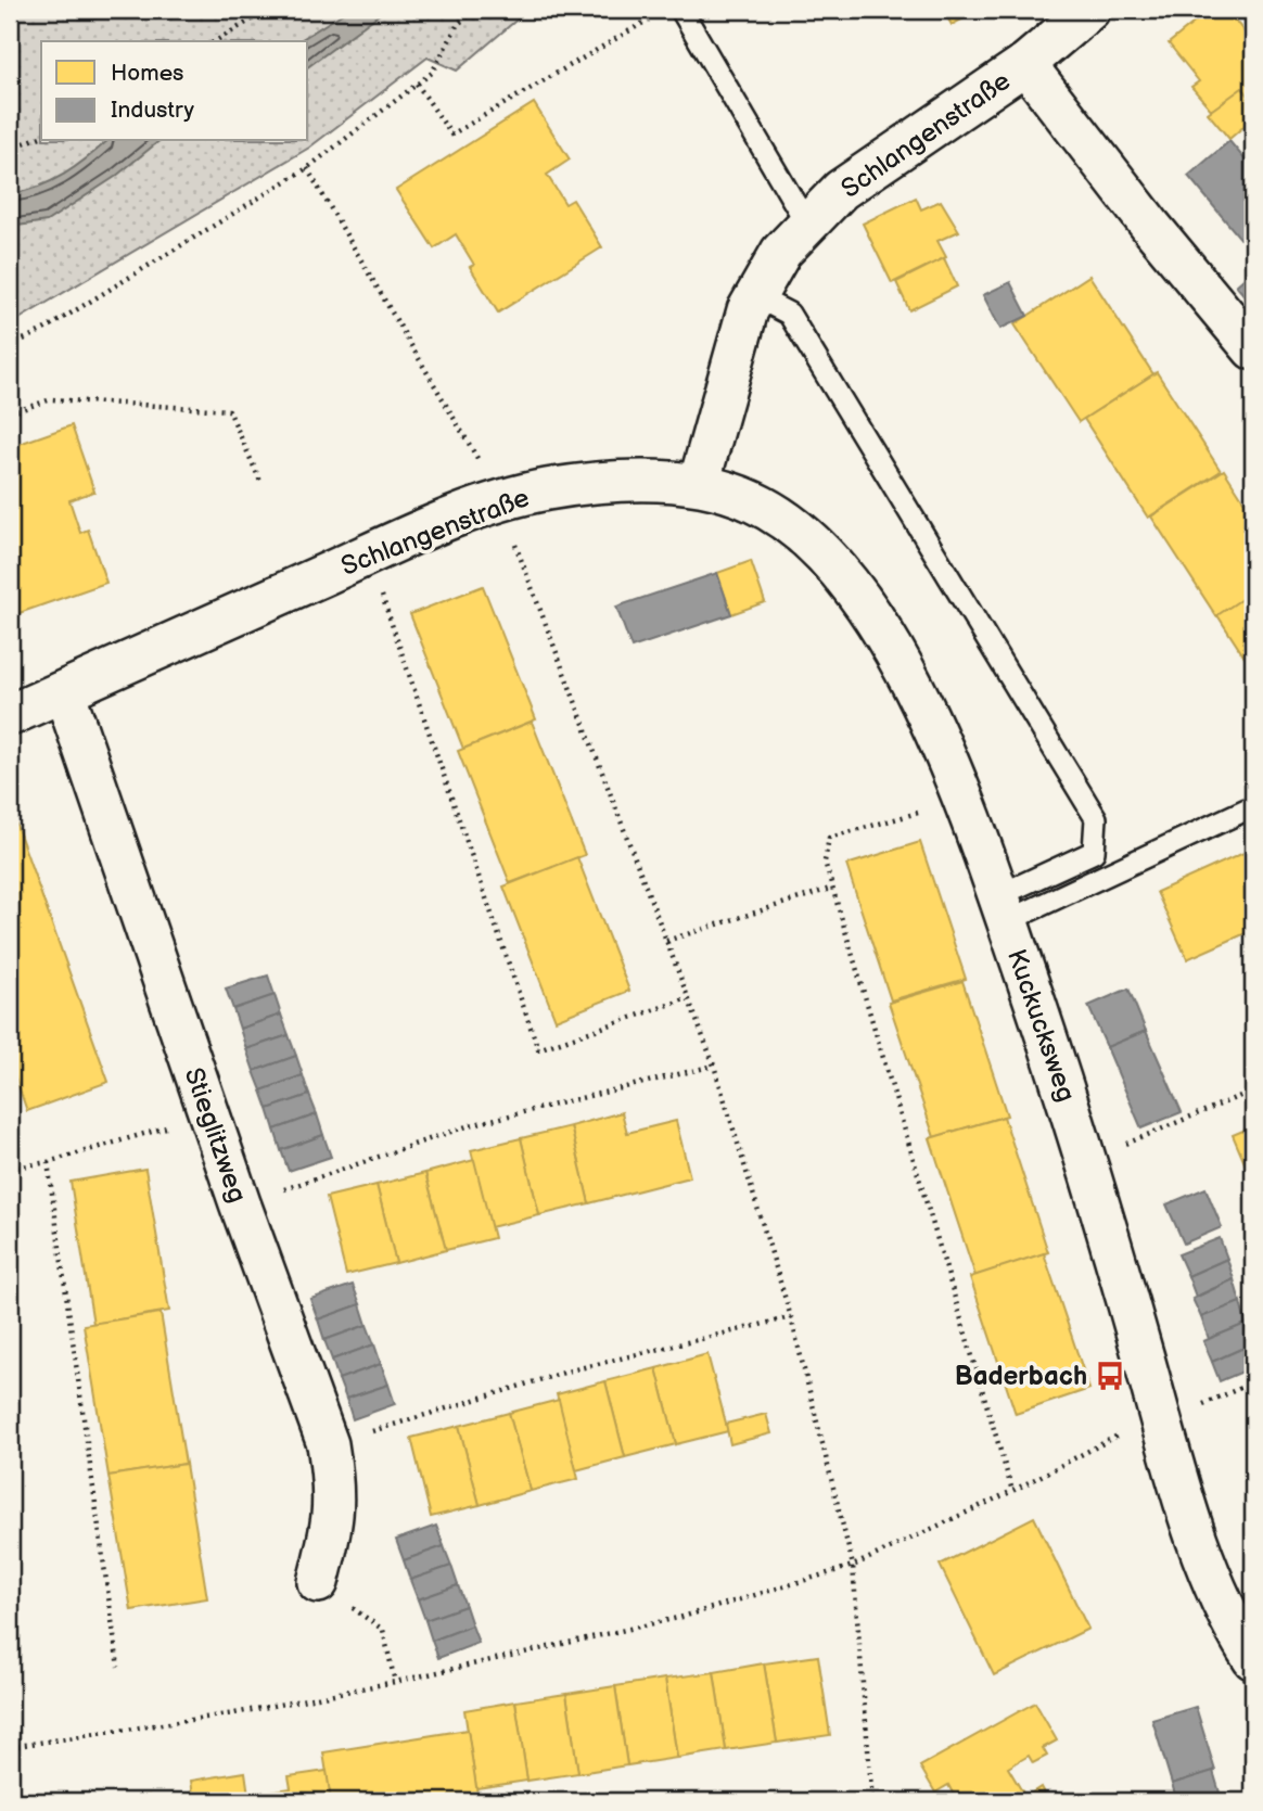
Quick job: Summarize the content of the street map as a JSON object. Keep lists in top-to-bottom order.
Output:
{
  "streets": {
    "street": ["Schlangenstraße", "Kuckucksweg", "Stieglitzweg"]
  },
  "crossings": [
    ["Schlangenstraße", "Kuckucksweg"],
    ["Schlangenstraße", "Stieglitzweg"]
  ],
  "places": {
    "bus stop": ["Baderbach"]
  },
  "legend": ["Homes", "Industry"]
}
